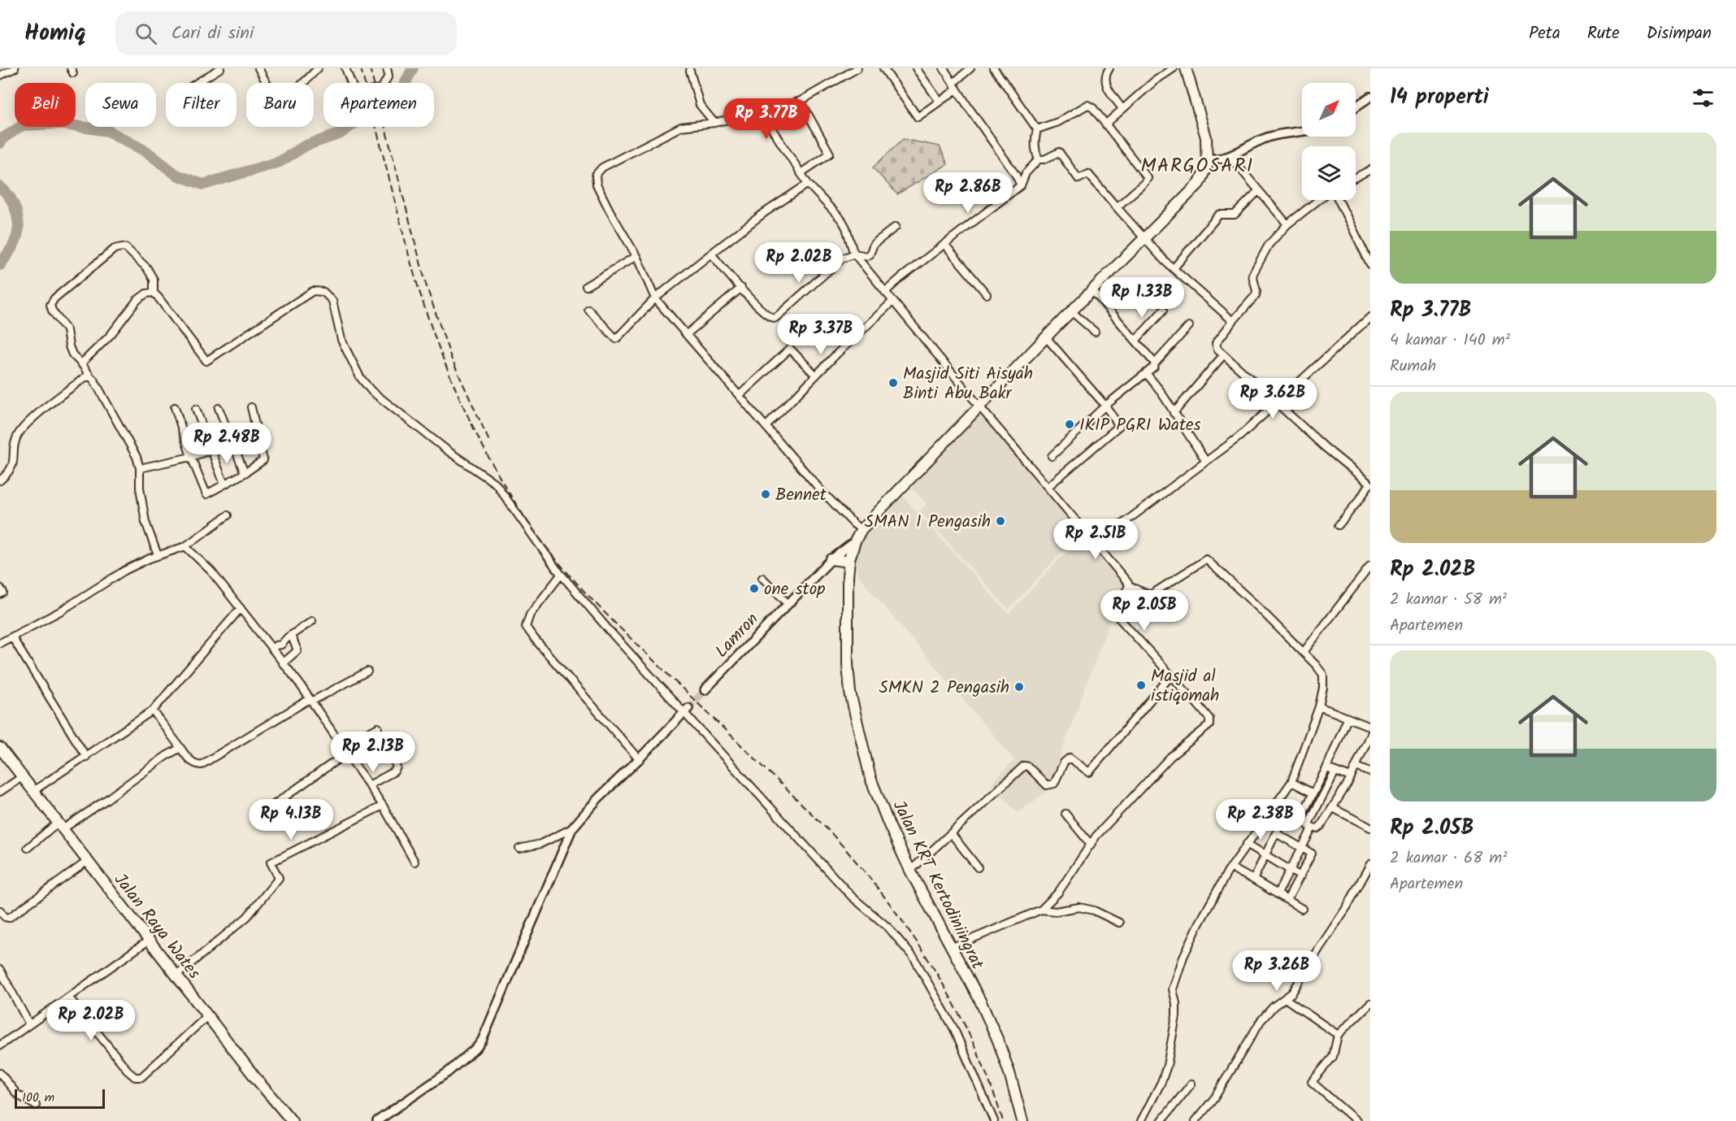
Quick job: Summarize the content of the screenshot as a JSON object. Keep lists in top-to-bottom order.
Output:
{
  "streets": {
    "main road": ["Jalan KRT Kertodiniingrat", "Jalan Raya Wates"],
    "street": ["Lamron"]
  },
  "crossings": [
    ["Lamron", "Jalan KRT Kertodiniingrat"]
  ],
  "districts": ["MARGOSARI"],
  "places": [
    "Masjid Siti Aisyah Binti Abu Bakr",
    "IKIP PGRI Wates",
    "Bennet",
    "SMAN 1 Pengasih",
    "one stop",
    "Masjid al istiqomah",
    "SMKN 2 Pengasih"
  ],
  "scale_bar": "100 m",
  "north": "top right",
  "page": {
    "header": "Homiq",
    "search": "Cari di sini",
    "nav": ["Peta", "Rute", "Disimpan"],
    "heading": "14 properti",
    "chip": [
      "Beli",
      "Sewa",
      "Filter",
      "Baru",
      "Apartemen"
    ],
    "price": [
      "Rp 3.77B",
      "Rp 2.86B",
      "Rp 2.02B",
      "Rp 1.33B",
      "Rp 3.37B",
      "Rp 3.62B",
      "Rp 2.48B",
      "Rp 2.51B",
      "Rp 2.05B",
      "Rp 2.13B",
      "Rp 4.13B",
      "Rp 2.38B",
      "Rp 3.26B",
      "Rp 2.02B"
    ],
    "list": [
      {
        "name": "Rp 3.77B",
        "note": "4 kamar · 140 m² · Rumah"
      },
      {
        "name": "Rp 2.02B",
        "note": "2 kamar · 58 m² · Apartemen"
      },
      {
        "name": "Rp 2.05B",
        "note": "2 kamar · 68 m² · Apartemen"
      }
    ],
    "scale": "100 m"
  }
}
